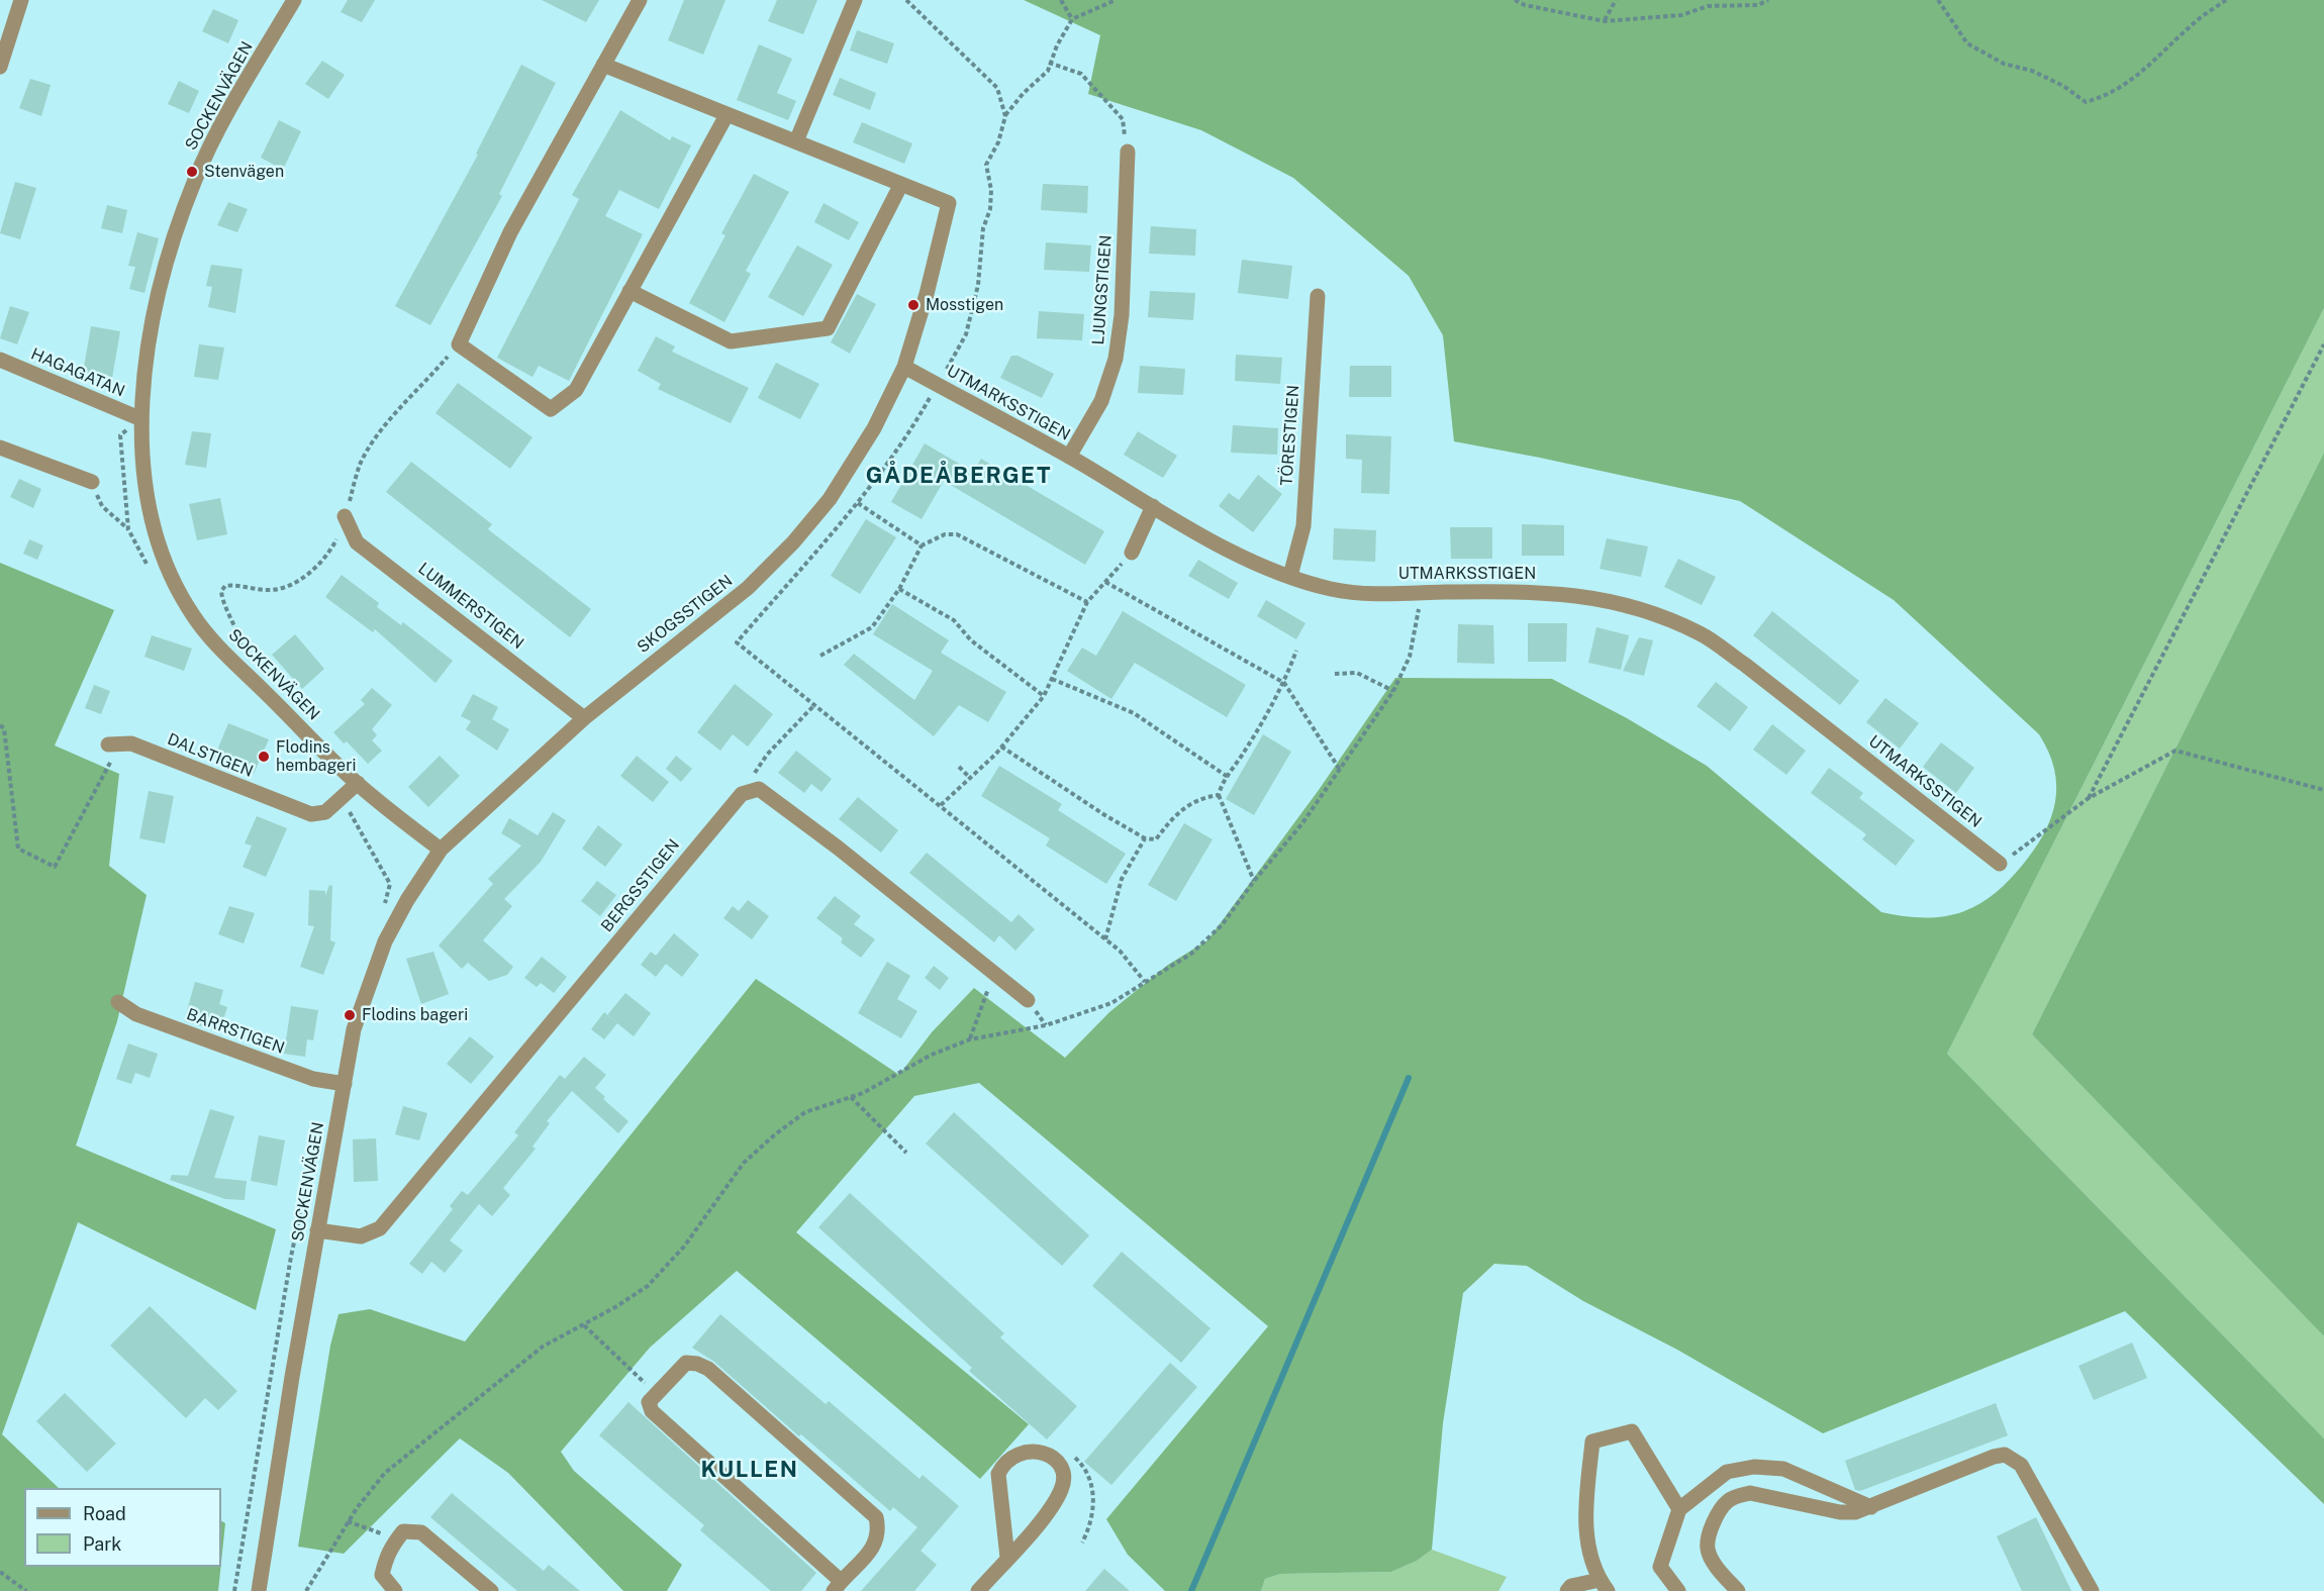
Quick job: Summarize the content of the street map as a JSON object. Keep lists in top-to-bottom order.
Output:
{
  "streets": {
    "street": [
      "SOCKENVÄGEN",
      "LJUNGSTIGEN",
      "HAGAGATAN",
      "UTMARKSSTIGEN",
      "TÖRESTIGEN",
      "LUMMERSTIGEN",
      "SKOGSSTIGEN",
      "DALSTIGEN",
      "BERGSSTIGEN",
      "BARRSTIGEN"
    ]
  },
  "crossings": [
    ["SOCKENVÄGEN", "HAGAGATAN"],
    ["SOCKENVÄGEN", "SKOGSSTIGEN"],
    ["SOCKENVÄGEN", "DALSTIGEN"],
    ["SOCKENVÄGEN", "BERGSSTIGEN"],
    ["SOCKENVÄGEN", "BARRSTIGEN"],
    ["LJUNGSTIGEN", "UTMARKSSTIGEN"],
    ["UTMARKSSTIGEN", "TÖRESTIGEN"],
    ["UTMARKSSTIGEN", "SKOGSSTIGEN"],
    ["LUMMERSTIGEN", "SKOGSSTIGEN"]
  ],
  "districts": ["GÅDEÅBERGET", "KULLEN"],
  "places": [
    "Stenvägen",
    "Mosstigen",
    "Flodins hembageri",
    "Flodins bageri"
  ],
  "legend": ["Road", "Park"]
}
